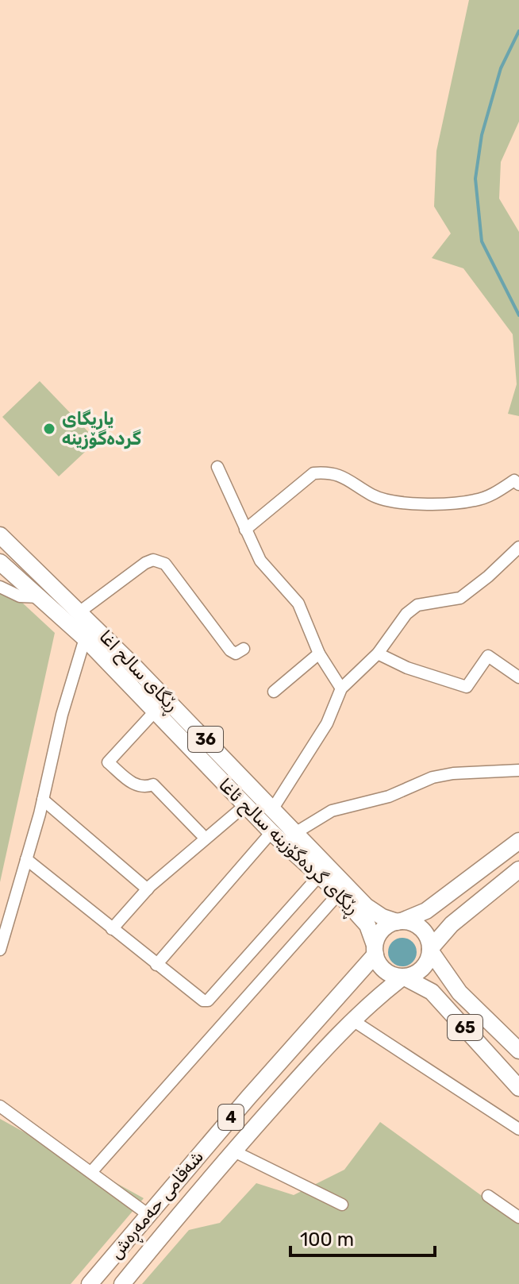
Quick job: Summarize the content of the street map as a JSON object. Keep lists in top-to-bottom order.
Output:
{
  "streets": {
    "highway": [
      "ڕێگای سالح اغا",
      "36",
      "ڕێگای گردەگۆزینە سالح ئاغا",
      "65",
      "4",
      "شەقامی حەمەڕەش"
    ]
  },
  "crossings": [
    ["ڕێگای سالح اغا", "ڕێگای گردەگۆزینە سالح ئاغا"],
    ["ڕێگای سالح اغا", "65"],
    ["ڕێگای سالح اغا", "4"],
    ["ڕێگای سالح اغا", "شەقامی حەمەڕەش"],
    ["ڕێگای گردەگۆزینە سالح ئاغا", "65"],
    ["ڕێگای گردەگۆزینە سالح ئاغا", "4"],
    ["ڕێگای گردەگۆزینە سالح ئاغا", "شەقامی حەمەڕەش"],
    ["65", "4"],
    ["65", "شەقامی حەمەڕەش"],
    ["4", "شەقامی حەمەڕەش"]
  ],
  "places": ["یاریگای گردەگۆزینە"],
  "scale_bar": "100 m"
}
